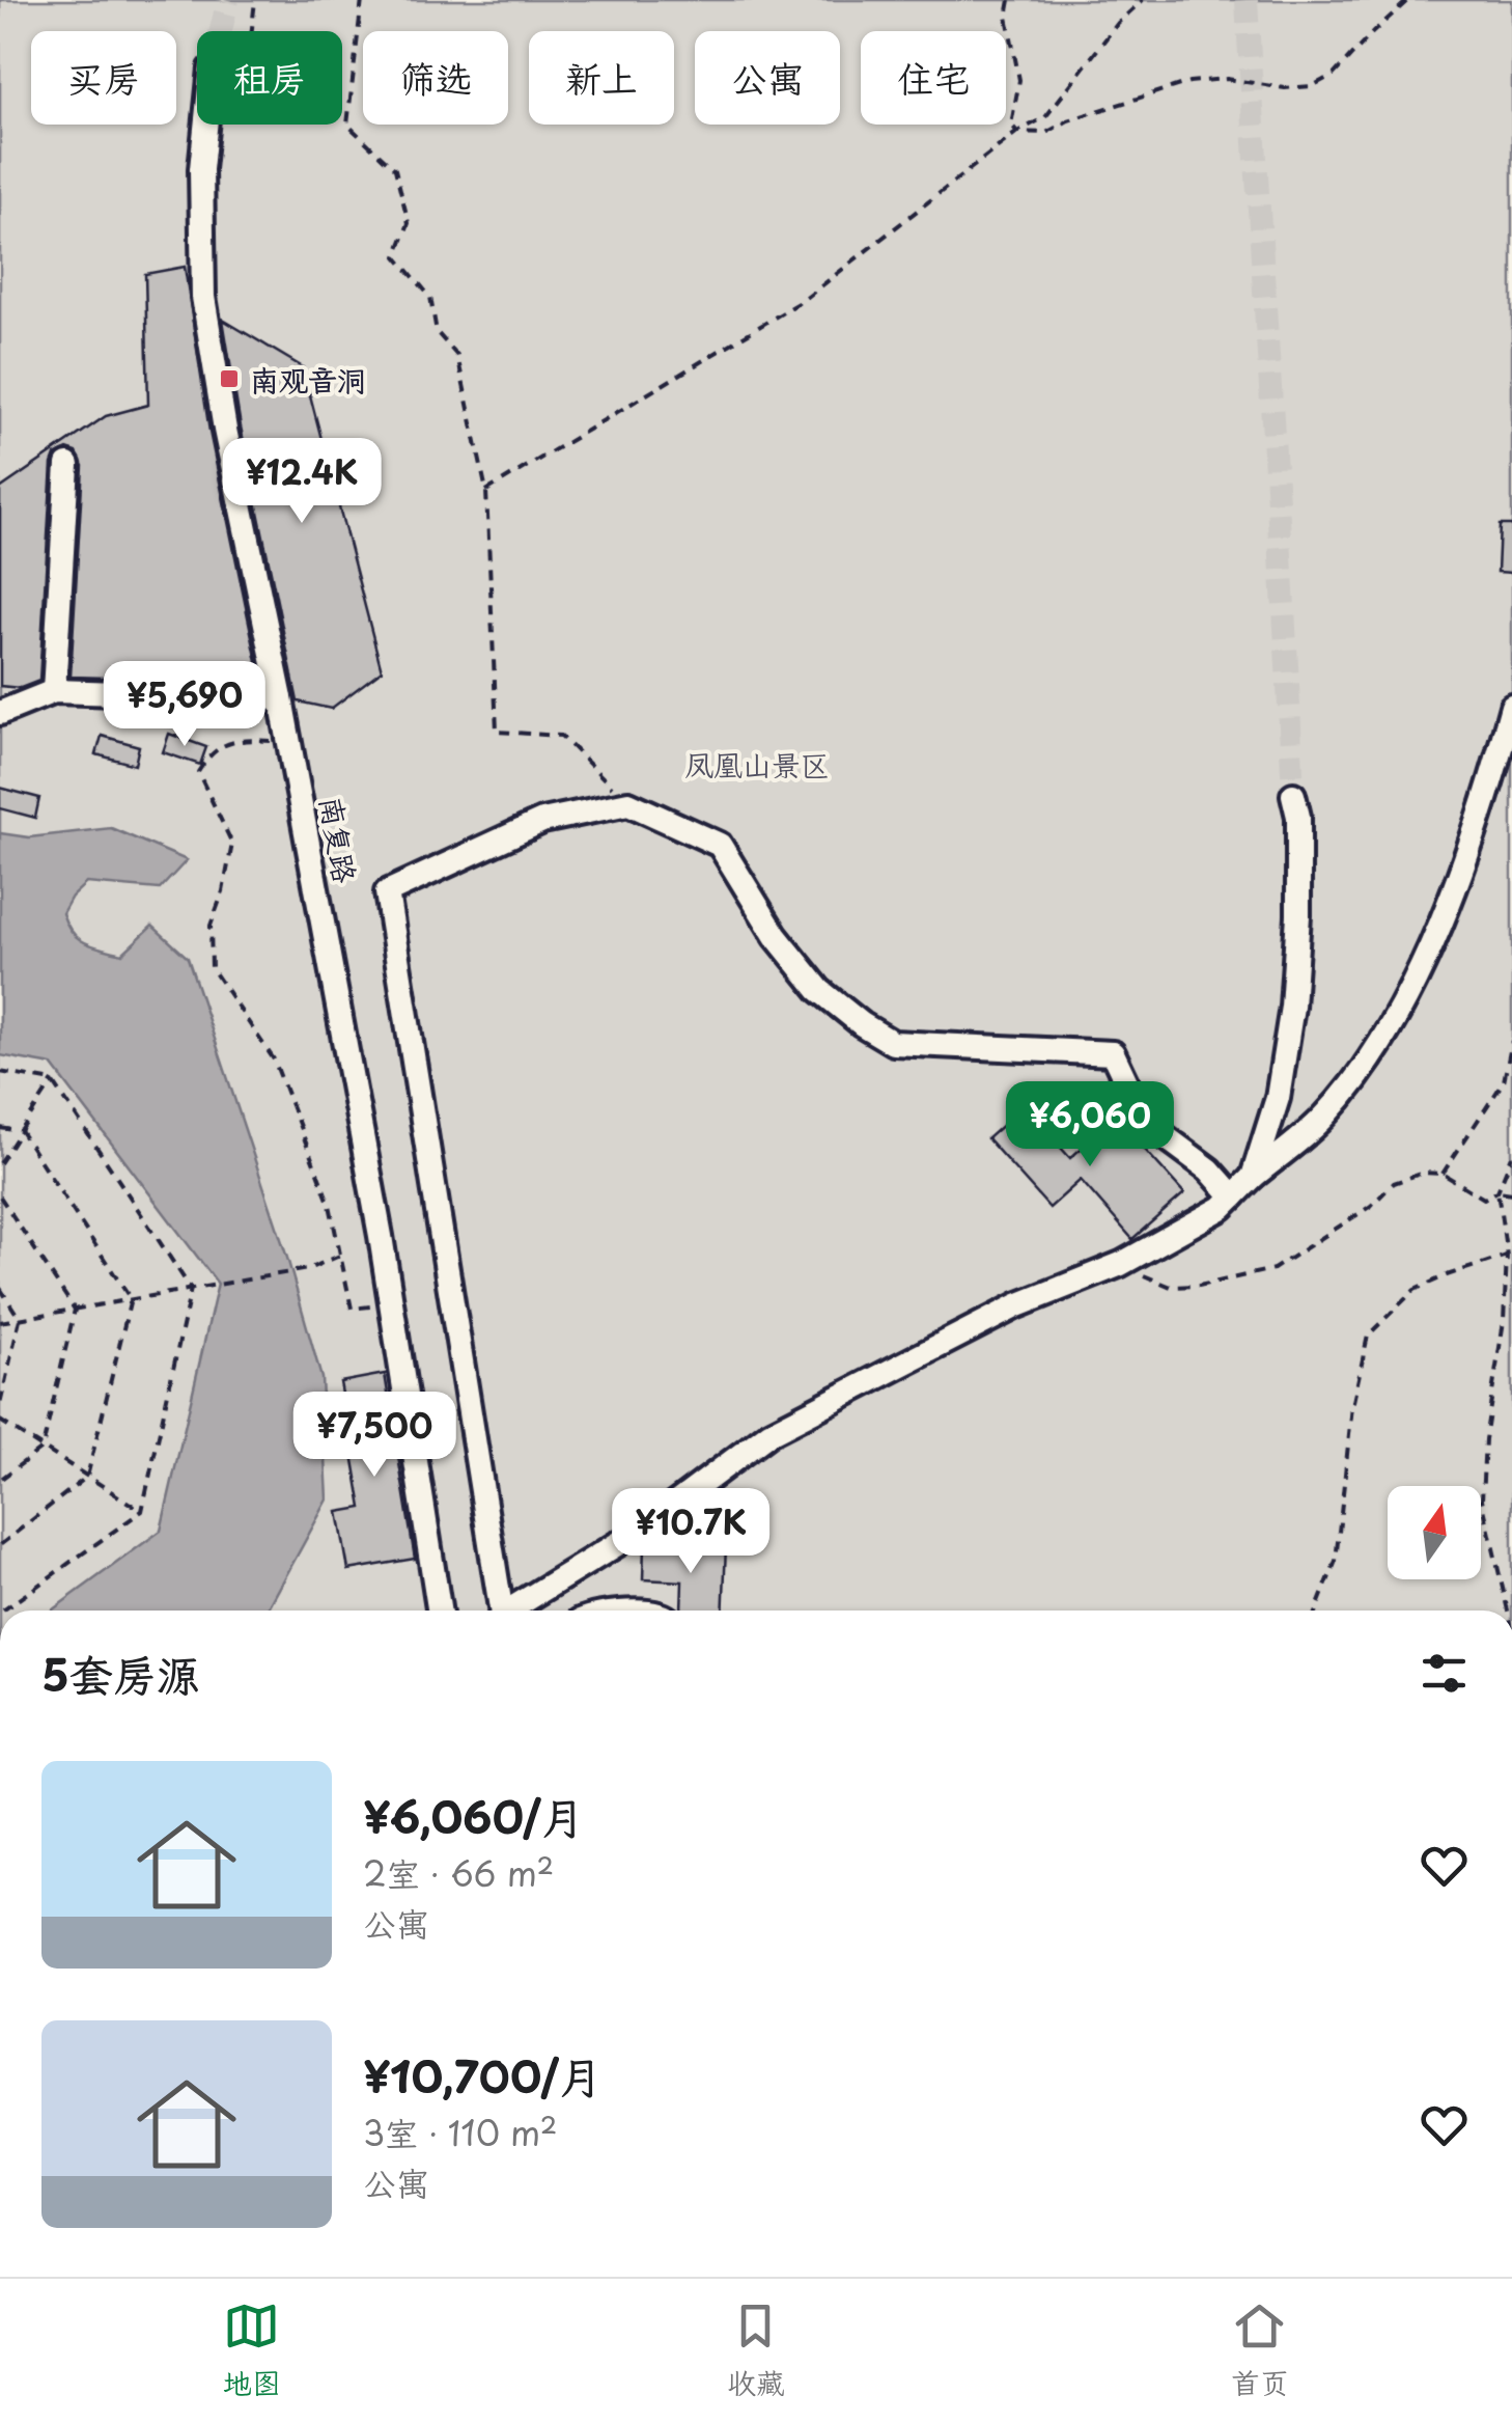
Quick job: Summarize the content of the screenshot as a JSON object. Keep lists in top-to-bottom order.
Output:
{
  "streets": {
    "street": ["南复路"]
  },
  "parks": ["凤凰山景区"],
  "places": {
    "transit": ["南观音洞"]
  },
  "north": "top",
  "page": {
    "chip": [
      "买房",
      "租房",
      "筛选",
      "新上",
      "公寓",
      "住宅"
    ],
    "price": [
      "¥12.4K",
      "¥5,690",
      "¥6,060",
      "¥7,500",
      "¥10.7K"
    ],
    "heading": "5套房源",
    "list": [
      {
        "name": "¥6,060/月",
        "note": "2室 · 66 m² · 公寓"
      },
      {
        "name": "¥10,700/月",
        "note": "3室 · 110 m² · 公寓"
      }
    ],
    "tabs": ["地图", "收藏", "首页"]
  }
}
